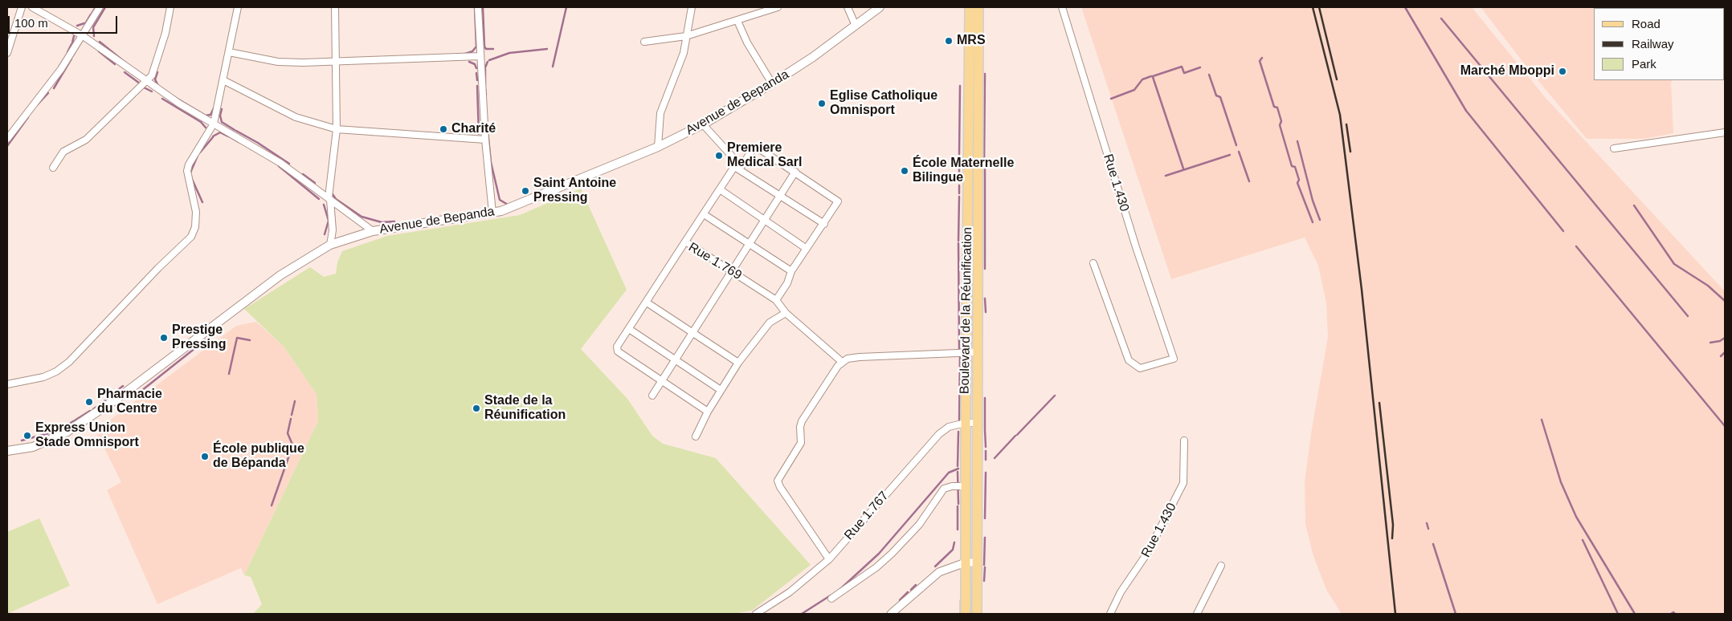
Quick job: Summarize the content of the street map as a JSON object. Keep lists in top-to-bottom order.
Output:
{
  "streets": {
    "main road": ["Avenue de Bepanda", "Boulevard de la Réunification"],
    "street": ["Rue 1.430", "Rue 1.769", "Rue 1.767"]
  },
  "crossings": [
    ["Boulevard de la Réunification", "Rue 1.767"]
  ],
  "places": [
    "MRS",
    "Marché Mboppi",
    "Eglise Catholique Omnisport",
    "Charité",
    "Premiere Medical Sarl",
    "École Maternelle Bilingue",
    "Saint Antoine Pressing",
    "Prestige Pressing",
    "Pharmacie du Centre",
    "Stade de la Réunification",
    "Express Union Stade Omnisport",
    "École publique de Bépanda"
  ],
  "legend": ["Road", "Railway", "Park"],
  "scale_bar": "100 m"
}
